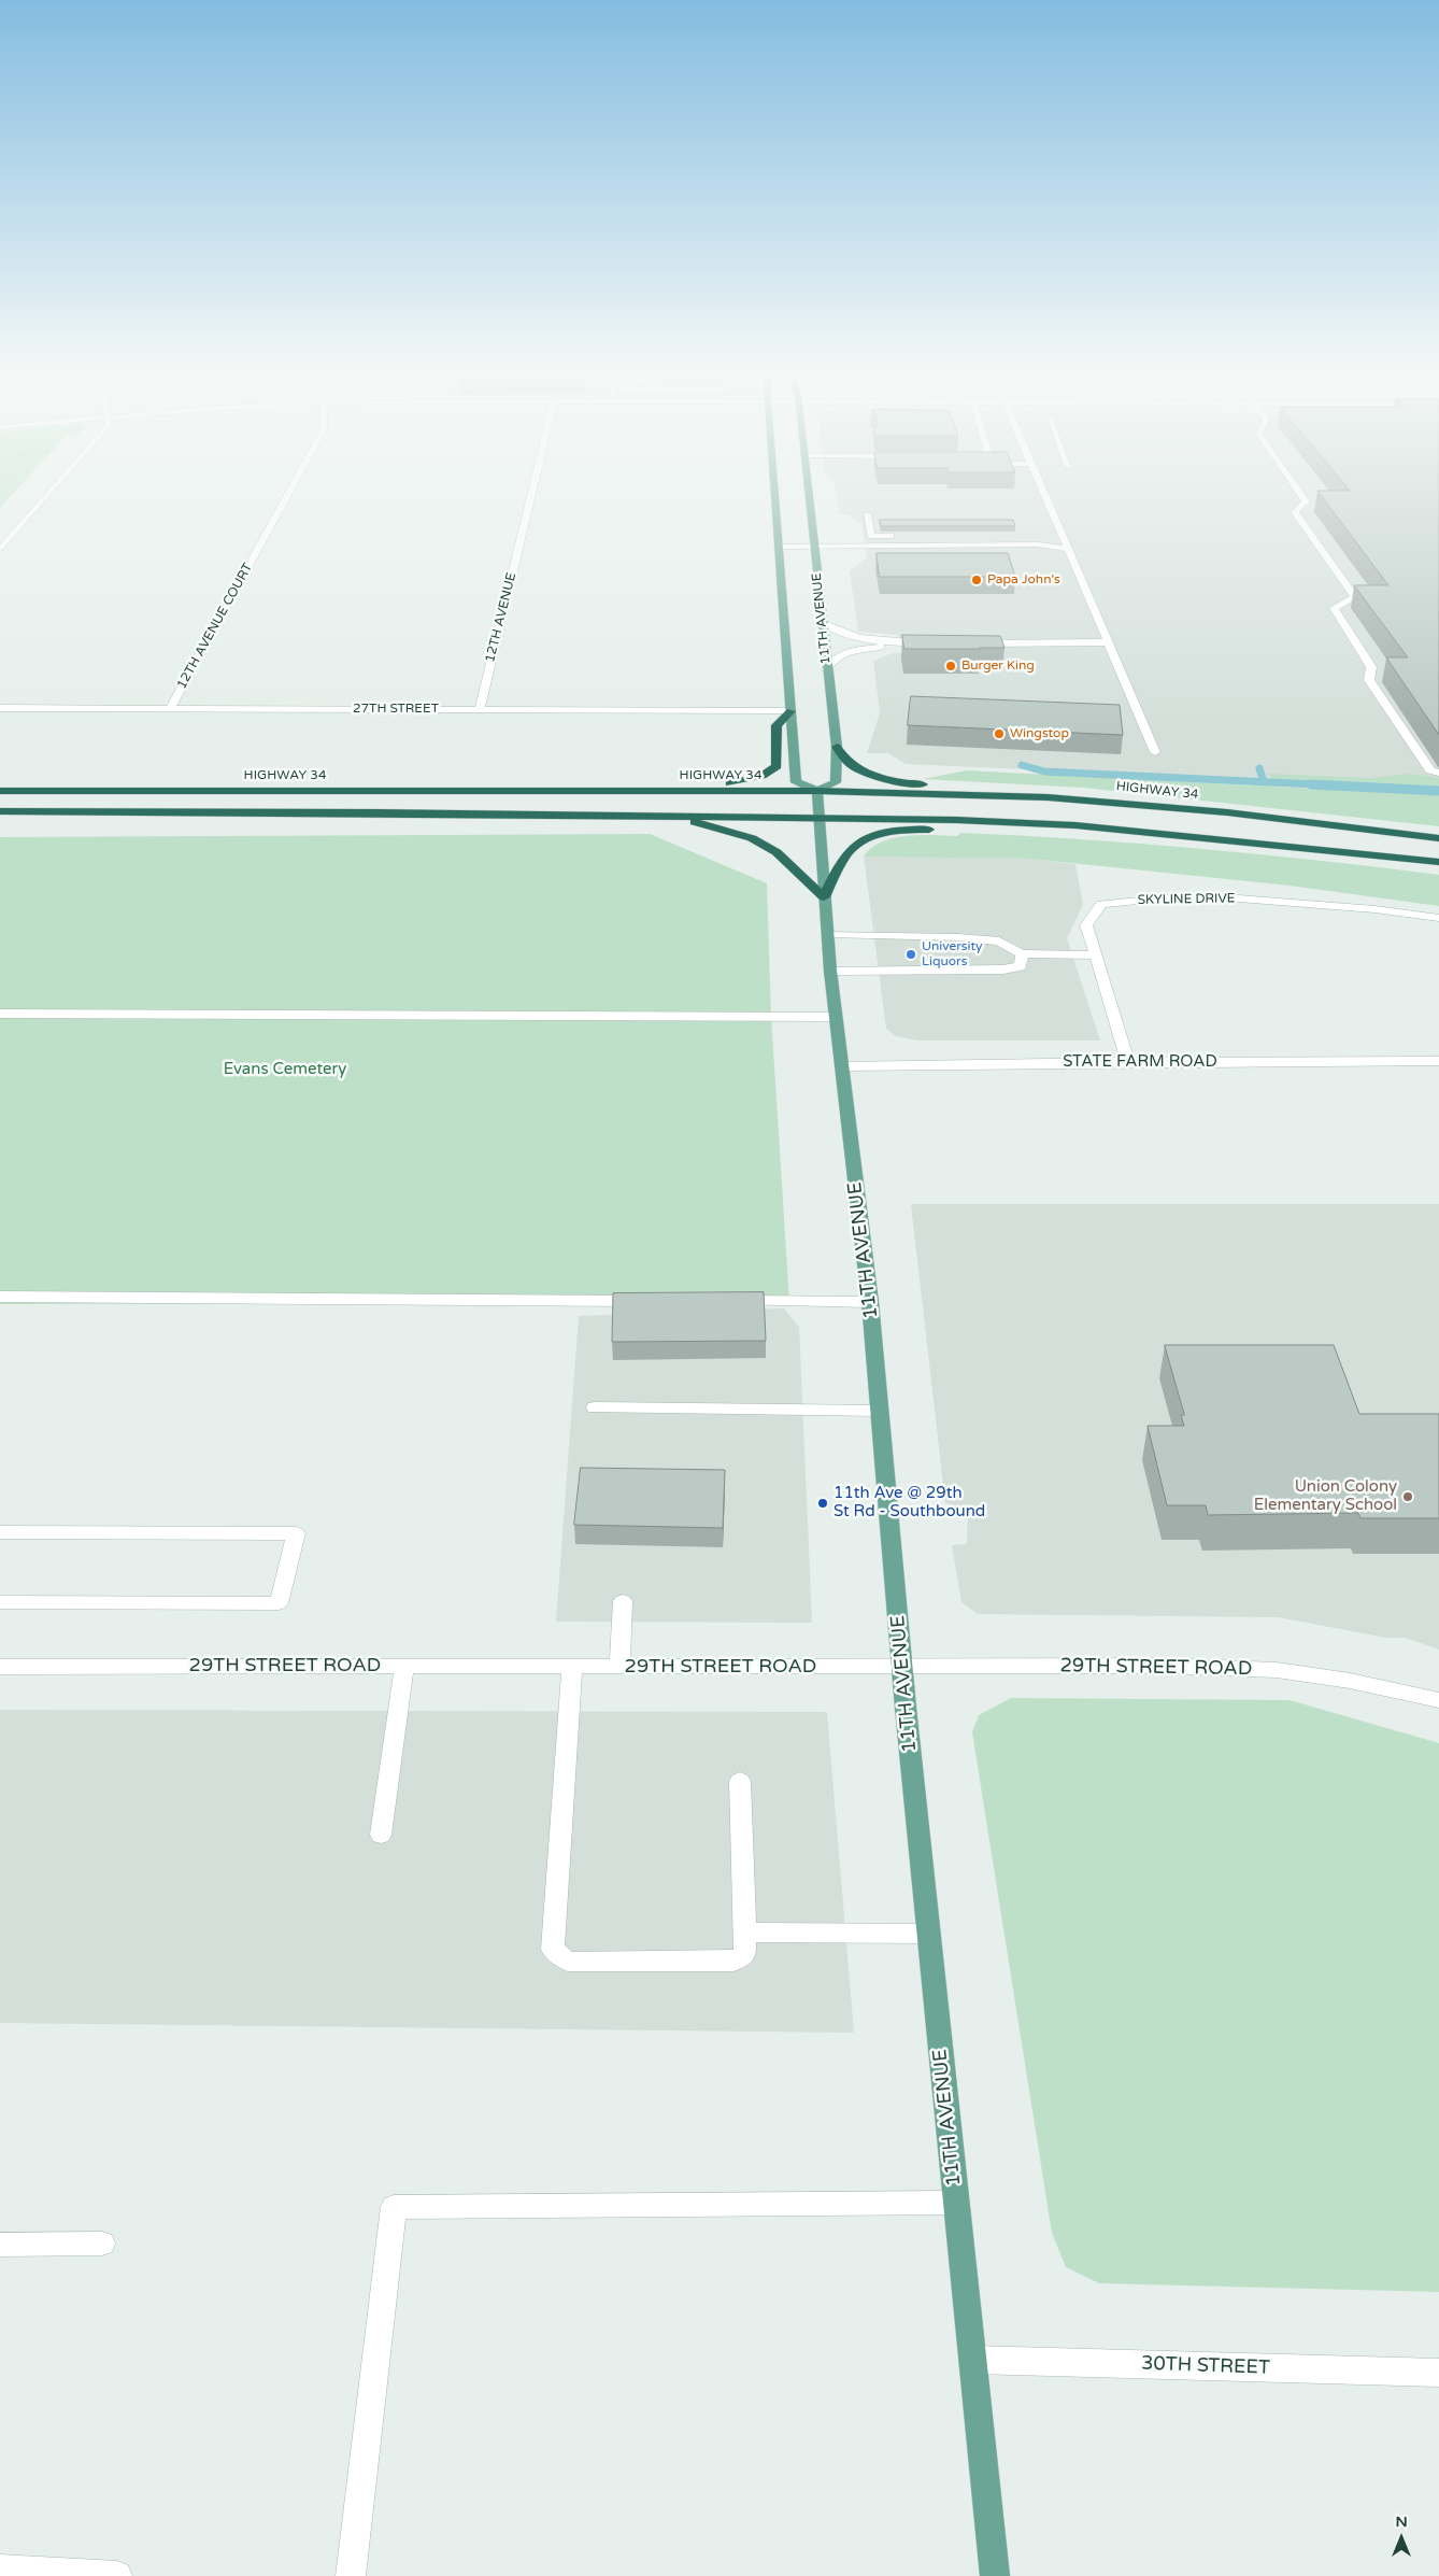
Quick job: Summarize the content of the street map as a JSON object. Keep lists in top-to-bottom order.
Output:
{
  "streets": {
    "highway": ["HIGHWAY 34"],
    "main road": ["11TH AVENUE"],
    "street": [
      "12TH AVENUE",
      "12TH AVENUE COURT",
      "27TH STREET",
      "SKYLINE DRIVE",
      "STATE FARM ROAD",
      "29TH STREET ROAD",
      "30TH STREET"
    ]
  },
  "crossings": [
    ["12TH AVENUE", "27TH STREET"],
    ["11TH AVENUE", "HIGHWAY 34"],
    ["11TH AVENUE", "STATE FARM ROAD"],
    ["11TH AVENUE", "29TH STREET ROAD"],
    ["11TH AVENUE", "30TH STREET"],
    ["12TH AVENUE COURT", "27TH STREET"],
    ["SKYLINE DRIVE", "STATE FARM ROAD"]
  ],
  "parks": ["Evans Cemetery"],
  "places": [
    "Papa John's",
    "Burger King",
    "Wingstop",
    "University Liquors",
    "Union Colony Elementary School",
    "11th Ave @ 29th St Rd - Southbound"
  ],
  "north": "top"
}
